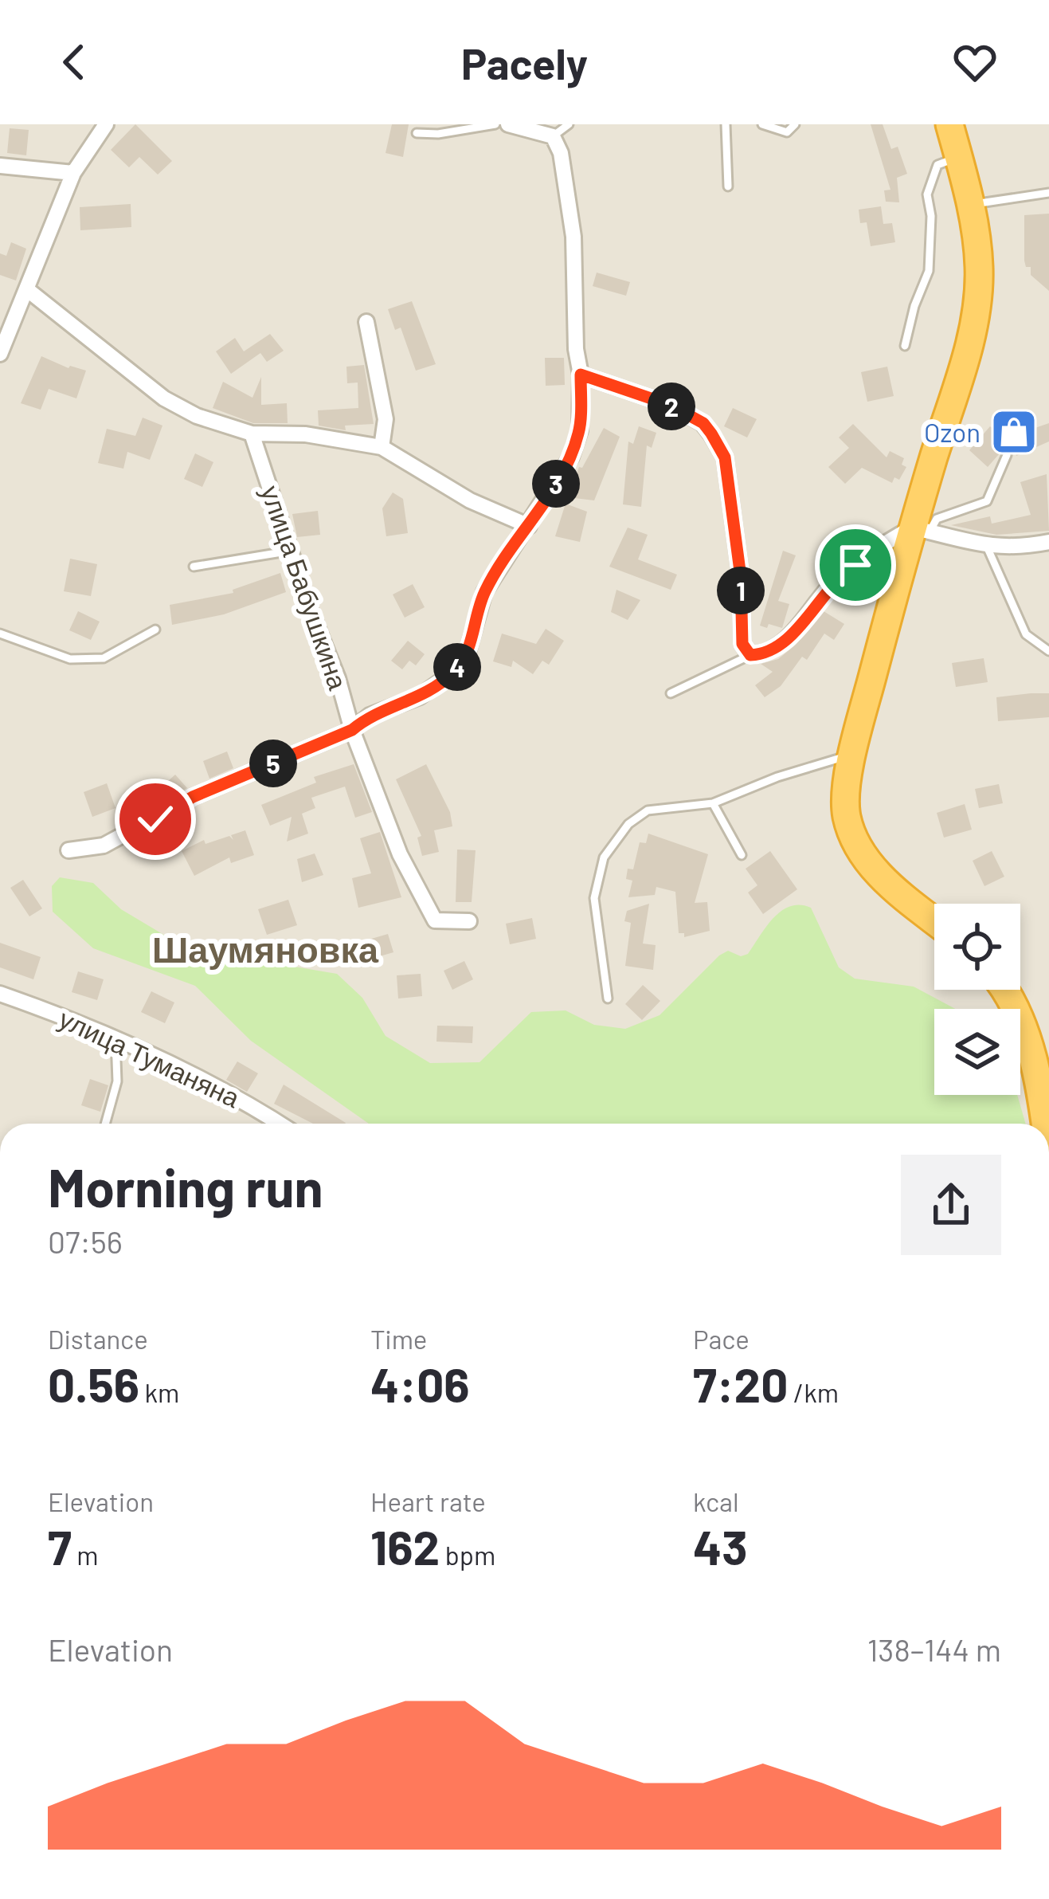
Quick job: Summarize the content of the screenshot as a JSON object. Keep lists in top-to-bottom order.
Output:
{
  "streets": {
    "street": ["улица Бабушкина", "улица Туманяна"]
  },
  "districts": ["Шаумяновка"],
  "places": {
    "shop": ["Ozon"]
  },
  "page": {
    "header": "Pacely",
    "pins": [
      "2",
      "3",
      "1",
      "4",
      "5"
    ],
    "heading": ["Morning run", "07:56"],
    "stats": [
      ["Distance", "0.56 km"],
      ["Time", "4:06"],
      ["Pace", "7:20 /km"],
      ["Elevation", "7 m"],
      ["Heart rate", "162 bpm"],
      ["kcal", "43"]
    ],
    "chart": ["Elevation", "138–144 m"]
  }
}
